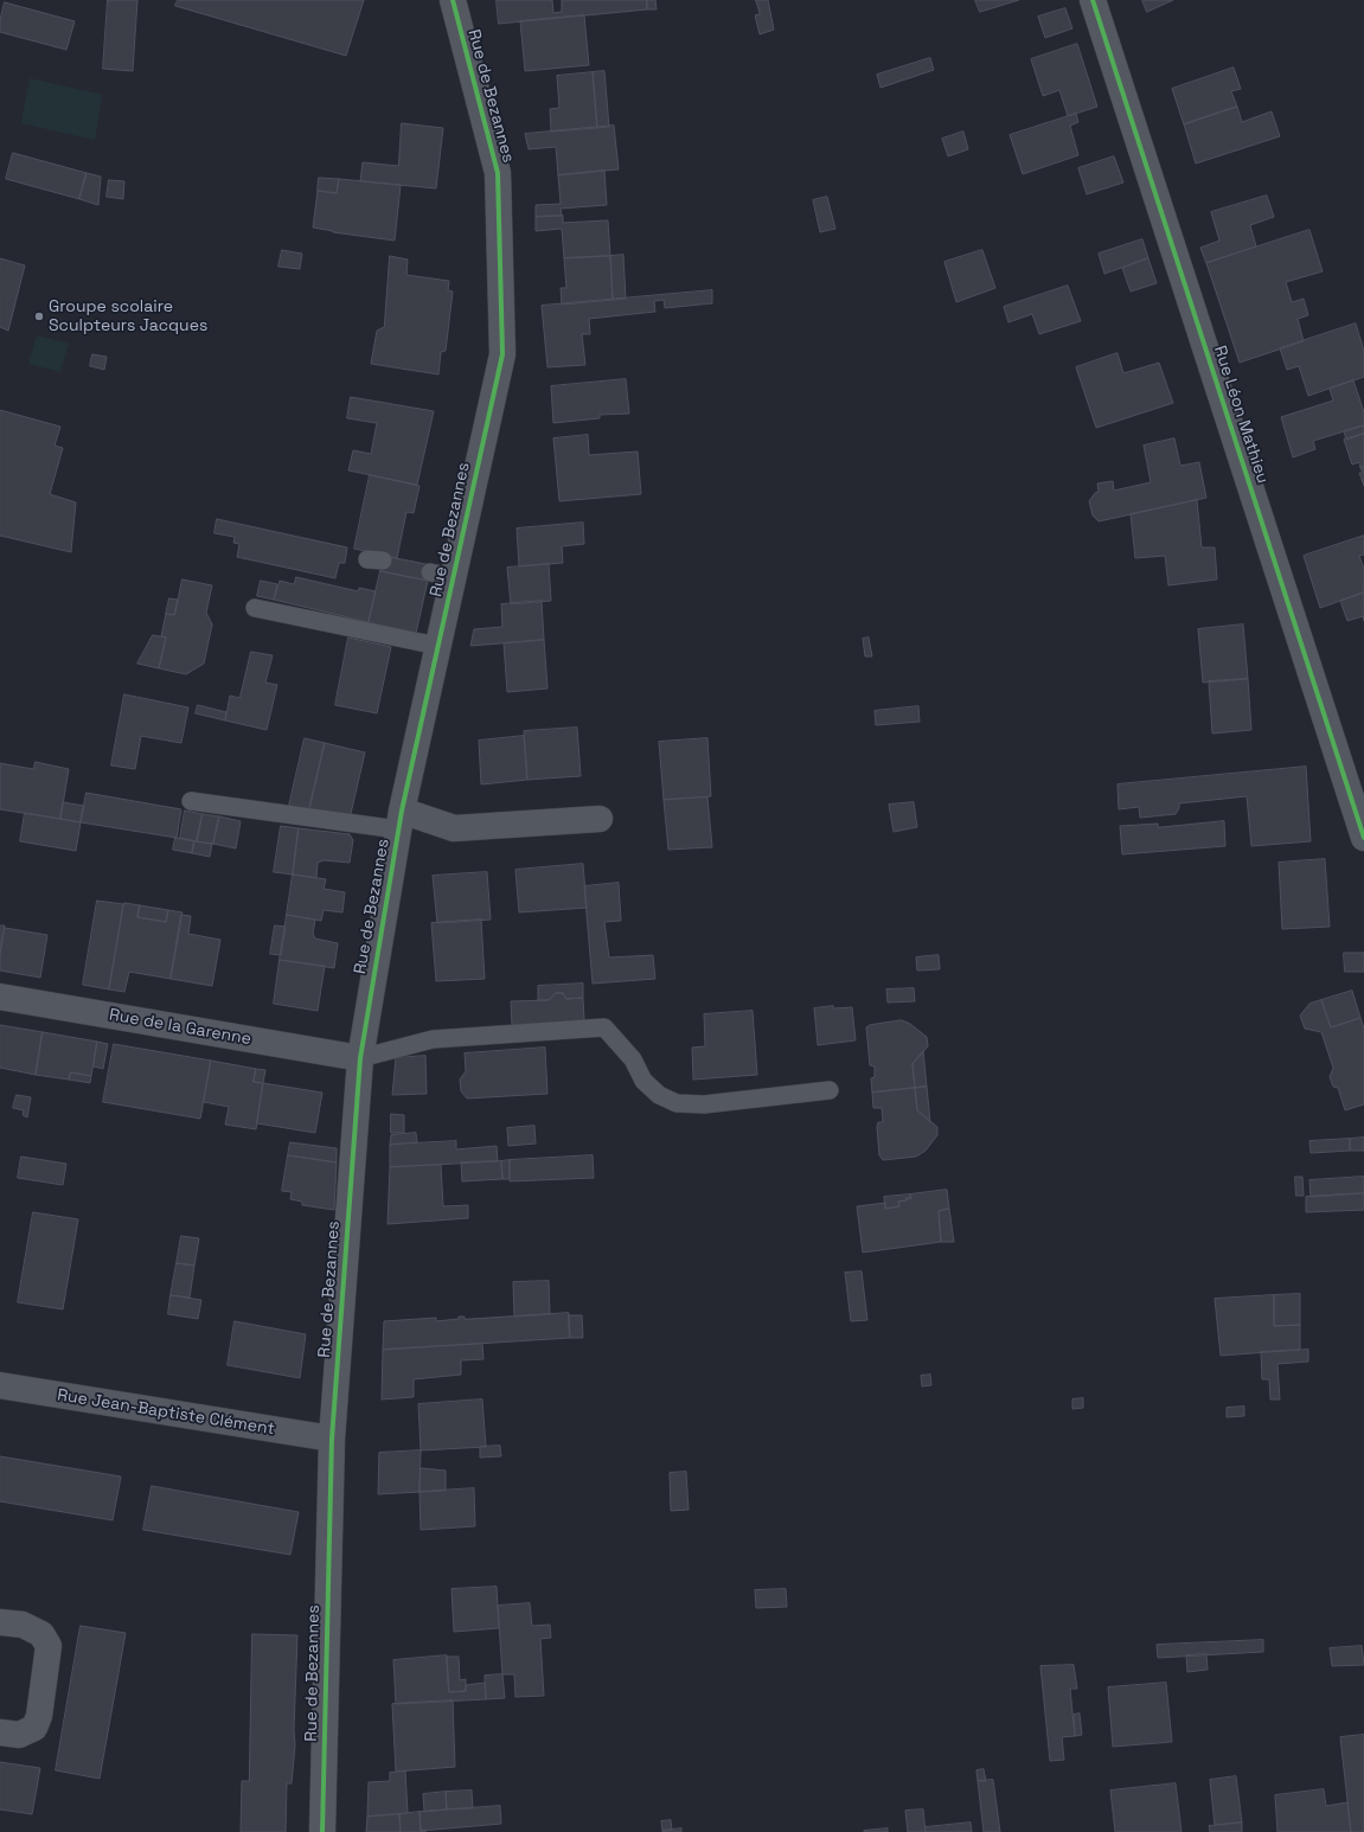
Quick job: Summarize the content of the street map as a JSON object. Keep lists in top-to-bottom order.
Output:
{
  "streets": {
    "street": [
      "Rue de Bezannes",
      "Rue Léon Mathieu",
      "Rue de la Garenne",
      "Rue Jean-Baptiste Clément"
    ]
  },
  "crossings": [
    ["Rue de Bezannes", "Rue de la Garenne"],
    ["Rue de Bezannes", "Rue Jean-Baptiste Clément"]
  ],
  "places": ["Groupe scolaire Sculpteurs Jacques"]
}
